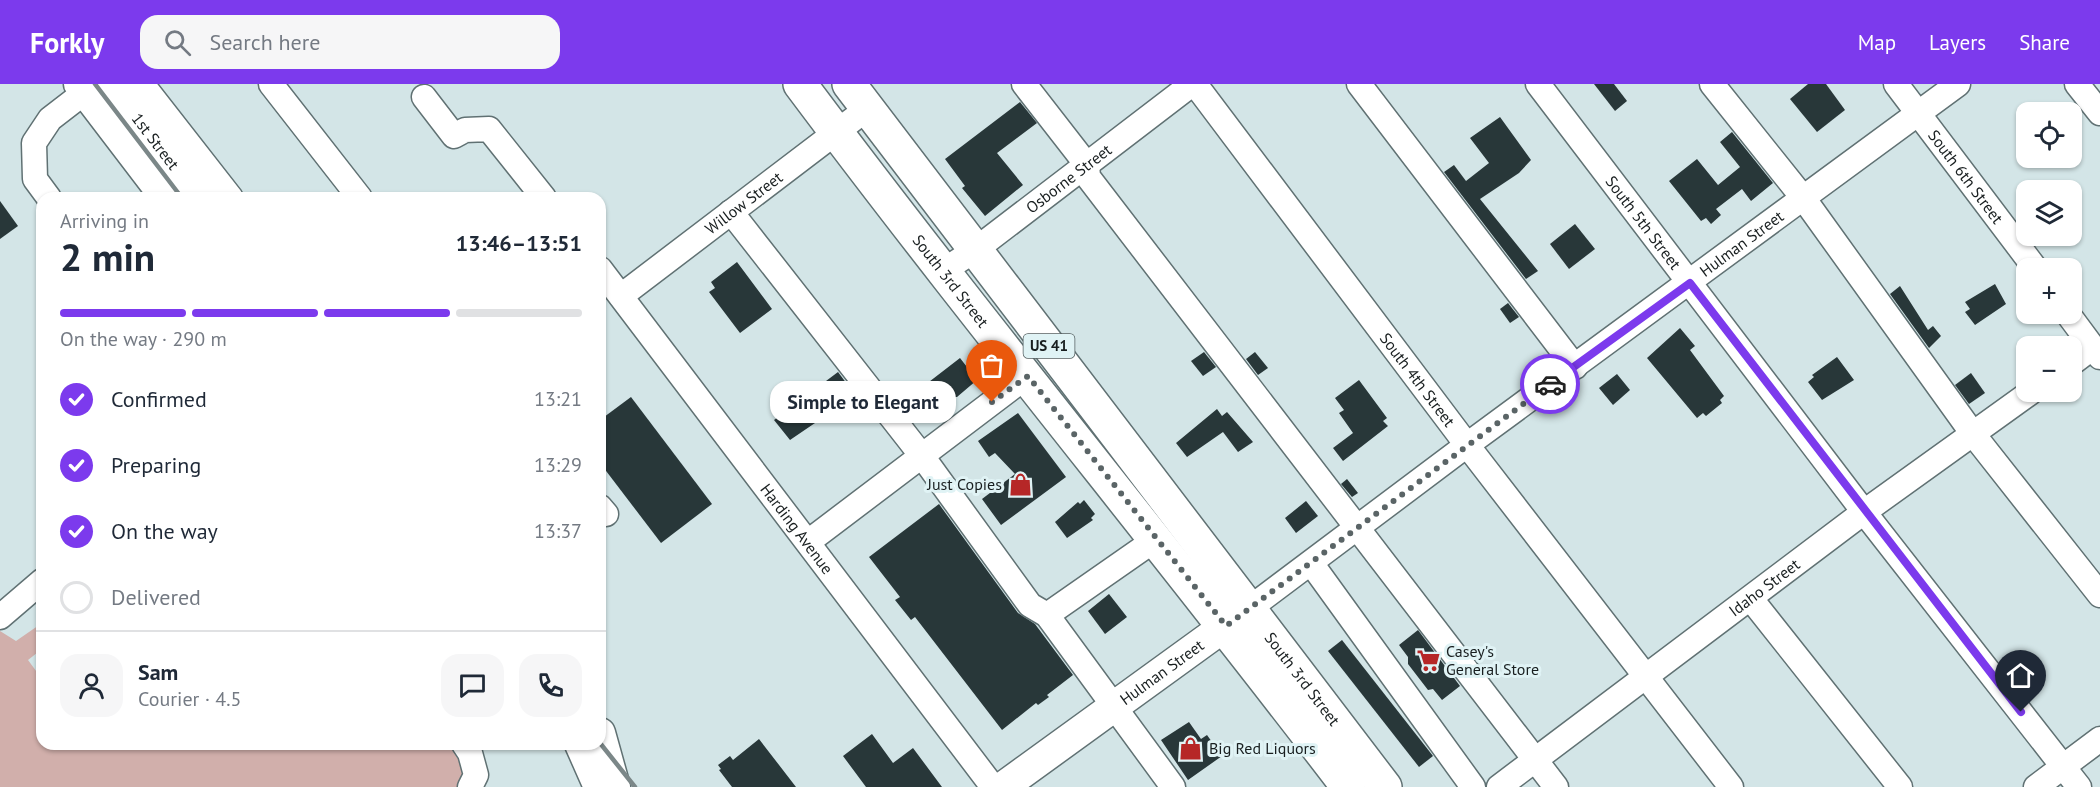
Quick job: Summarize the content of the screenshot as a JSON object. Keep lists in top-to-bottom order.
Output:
{
  "streets": {
    "highway": ["South 3rd Street", "US 41"],
    "main road": ["1st Street", "Hulman Street"],
    "street": [
      "South 6th Street",
      "Osborne Street",
      "Willow Street",
      "South 5th Street",
      "South 4th Street",
      "Harding Avenue",
      "Idaho Street"
    ]
  },
  "crossings": [
    ["South 6th Street", "Hulman Street"],
    ["Osborne Street", "South 3rd Street"],
    ["Osborne Street", "South 4th Street"],
    ["Willow Street", "South 3rd Street"],
    ["Willow Street", "Harding Avenue"],
    ["South 5th Street", "Hulman Street"],
    ["South 5th Street", "Idaho Street"],
    ["Hulman Street", "South 3rd Street"],
    ["Hulman Street", "South 4th Street"],
    ["South 4th Street", "Idaho Street"]
  ],
  "places": {
    "other": ["Simple to Elegant"],
    "shop": ["Just Copies", "Big Red Liquors"],
    "supermarket": ["Casey's General Store"]
  },
  "page": {
    "header": "Forkly",
    "search": "Search here",
    "nav": ["Map", "Layers", "Share"],
    "map_buttons": ["+", "−"],
    "heading": ["2 min", "Arriving in", "13:46–13:51"],
    "panel": ["Sam", "Courier · 4.5"],
    "bar": "On the way · 290 m",
    "list": [
      ["Confirmed", "13:21"],
      ["Preparing", "13:29"],
      ["On the way", "13:37"],
      "Delivered"
    ],
    "bubble": "Simple to Elegant"
  }
}
